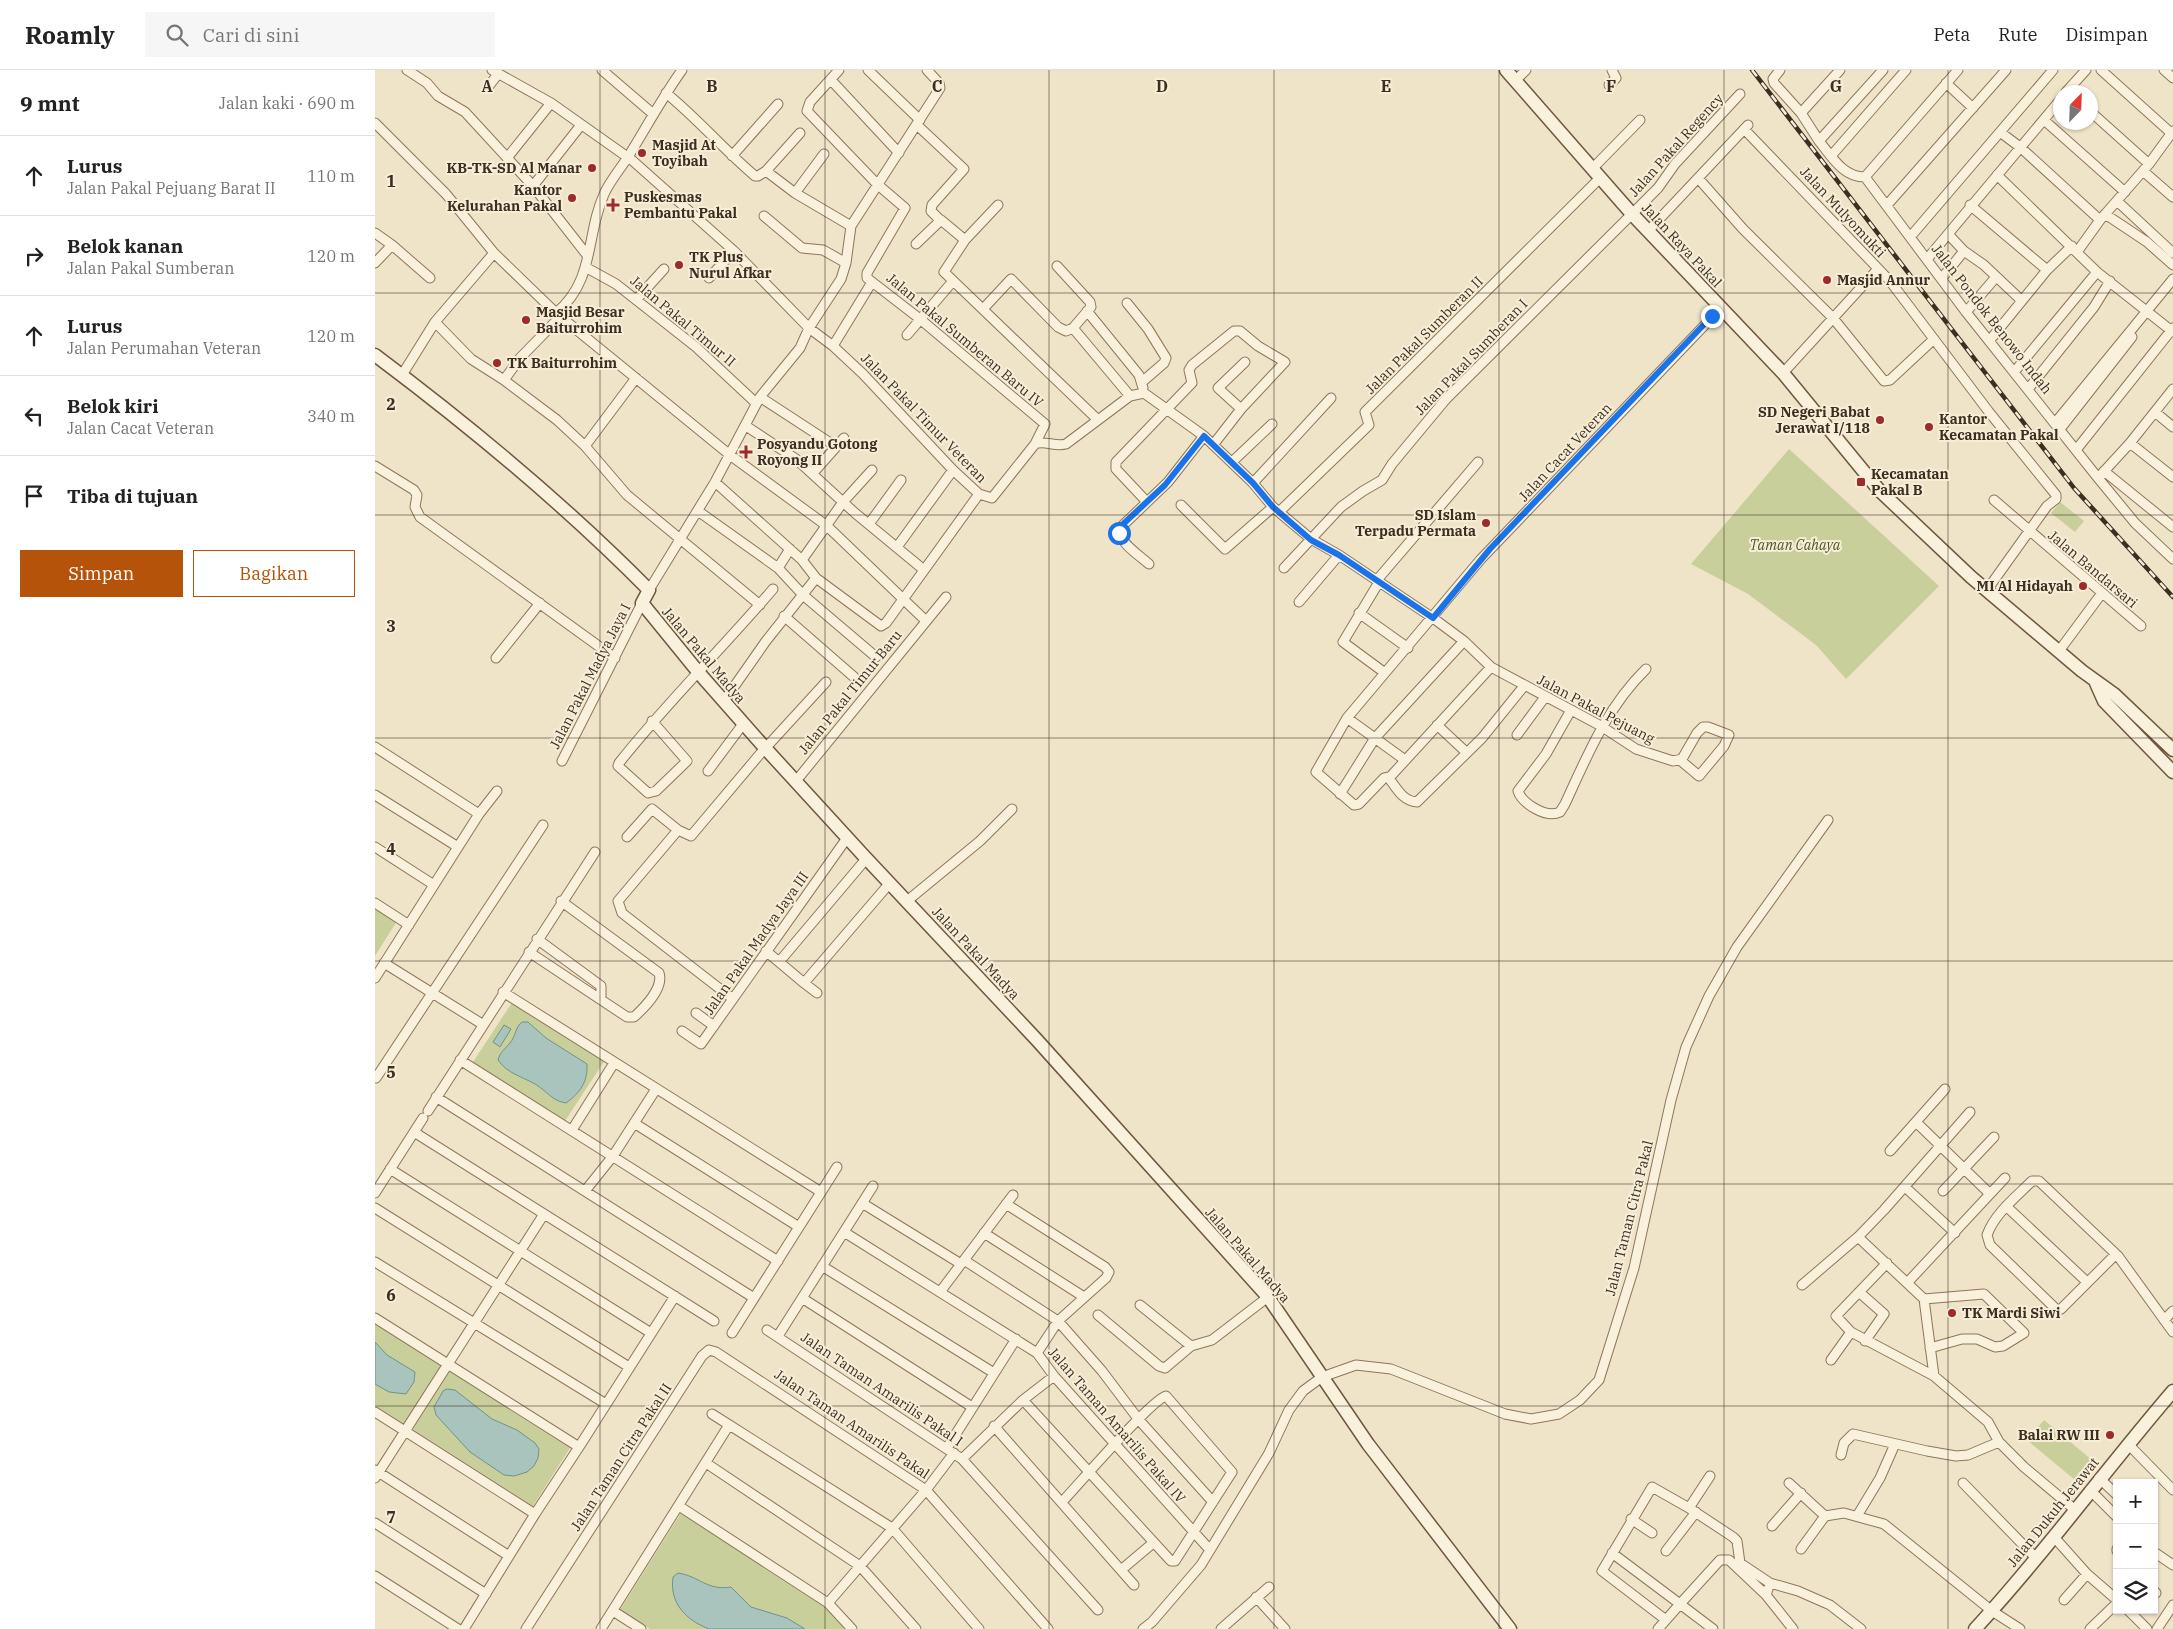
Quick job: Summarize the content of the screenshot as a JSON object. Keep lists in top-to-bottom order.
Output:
{
  "streets": {
    "street": [
      "Jalan Pakal Regency",
      "Jalan Mulyomukti",
      "Jalan Raya Pakal",
      "Jalan Pondok Benowo Indah",
      "Jalan Pakal Timur II",
      "Jalan Pakal Sumberan II",
      "Jalan Pakal Sumberan Baru IV",
      "Jalan Pakal Sumberan I",
      "Jalan Pakal Timur Veteran",
      "Jalan Cacat Veteran",
      "Jalan Bandarsari",
      "Jalan Pakal Madya",
      "Jalan Pakal Madya Jaya I",
      "Jalan Pakal Timur Baru",
      "Jalan Pakal Pejuang",
      "Jalan Pakal Madya Jaya III",
      "Jalan Taman Citra Pakal",
      "Jalan Taman Amarilis Pakal I",
      "Jalan Taman Amarilis Pakal",
      "Jalan Taman Amarilis Pakal IV",
      "Jalan Taman Citra Pakal II",
      "Jalan Dukuh Jerawat"
    ]
  },
  "crossings": [
    ["Jalan Pakal Regency", "Jalan Raya Pakal"],
    ["Jalan Pakal Regency", "Jalan Pakal Sumberan I"],
    ["Jalan Mulyomukti", "Jalan Raya Pakal"],
    ["Jalan Mulyomukti", "Jalan Bandarsari"],
    ["Jalan Raya Pakal", "Jalan Pakal Sumberan II"],
    ["Jalan Raya Pakal", "Jalan Pakal Sumberan I"],
    ["Jalan Raya Pakal", "Jalan Cacat Veteran"],
    ["Jalan Raya Pakal", "Jalan Bandarsari"],
    ["Jalan Pakal Sumberan II", "Jalan Pakal Pejuang"],
    ["Jalan Pakal Sumberan Baru IV", "Jalan Pakal Timur Veteran"],
    ["Jalan Pakal Sumberan I", "Jalan Pakal Pejuang"],
    ["Jalan Cacat Veteran", "Jalan Pakal Pejuang"],
    ["Jalan Pakal Madya", "Jalan Pakal Madya Jaya I"],
    ["Jalan Pakal Madya", "Jalan Pakal Timur Baru"],
    ["Jalan Pakal Madya", "Jalan Pakal Madya Jaya III"],
    ["Jalan Pakal Madya", "Jalan Taman Citra Pakal"],
    ["Jalan Taman Citra Pakal", "Jalan Taman Amarilis Pakal IV"],
    ["Jalan Taman Amarilis Pakal", "Jalan Taman Citra Pakal II"]
  ],
  "parks": ["Taman Cahaya"],
  "places": {
    "other": [
      "Masjid At Toyibah",
      "KB-TK-SD Al Manar",
      "Kantor Kelurahan Pakal",
      "TK Plus Nurul Afkar",
      "Masjid Annur",
      "Masjid Besar Baiturrohim",
      "TK Baiturrohim",
      "SD Negeri Babat Jerawat I/118",
      "Kantor Kecamatan Pakal",
      "SD Islam Terpadu Permata",
      "MI Al Hidayah",
      "TK Mardi Siwi",
      "Balai RW III"
    ],
    "health": ["Puskesmas Pembantu Pakal", "Posyandu Gotong Royong II"],
    "transit": ["Kecamatan Pakal B"]
  },
  "north": "top right",
  "page": {
    "header": "Roamly",
    "search": "Cari di sini",
    "nav": ["Peta", "Rute", "Disimpan"],
    "heading": ["9 mnt", "Jalan kaki · 690 m"],
    "list": [
      ["Lurus", "Jalan Pakal Pejuang Barat II", "110 m"],
      ["Belok kanan", "Jalan Pakal Sumberan", "120 m"],
      ["Lurus", "Jalan Perumahan Veteran", "120 m"],
      ["Belok kiri", "Jalan Cacat Veteran", "340 m"],
      "Tiba di tujuan"
    ],
    "buttons": ["Simpan", "Bagikan"],
    "map_buttons": ["+", "−"]
  },
  "grid": {
    "columns": [
      "A",
      "B",
      "C",
      "D",
      "E",
      "F",
      "G"
    ],
    "rows": [
      "1",
      "2",
      "3",
      "4",
      "5",
      "6",
      "7"
    ]
  }
}
